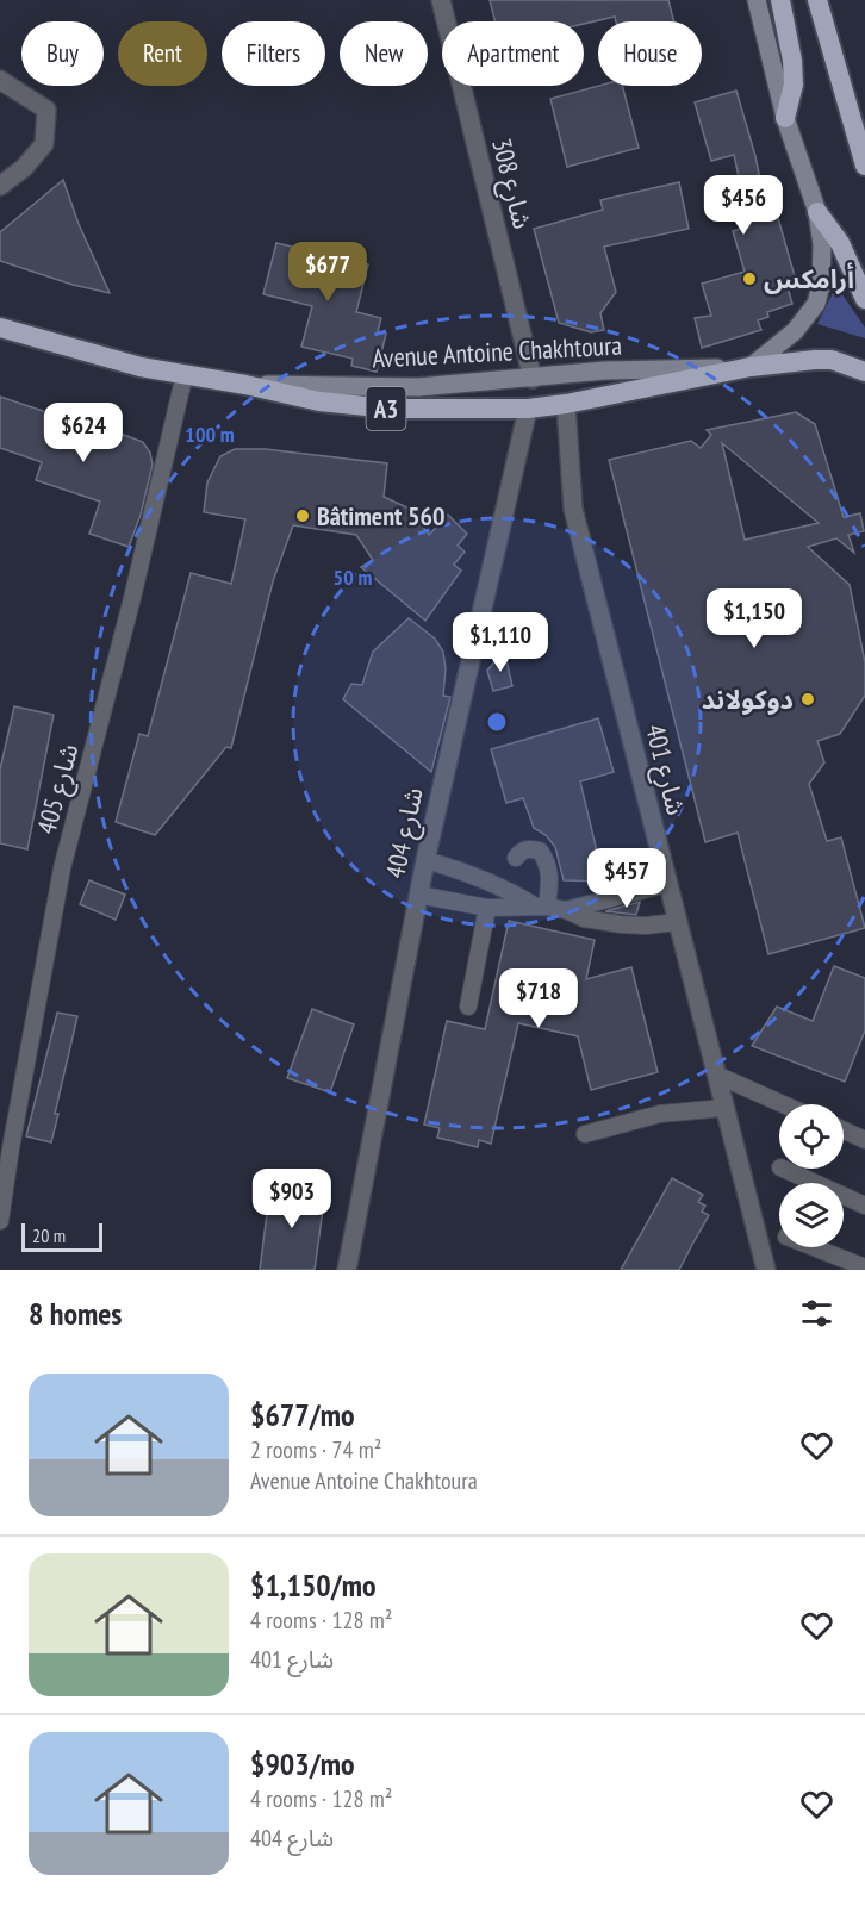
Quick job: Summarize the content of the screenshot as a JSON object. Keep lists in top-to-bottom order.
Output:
{
  "streets": {
    "highway": ["A3"],
    "main road": ["Avenue Antoine Chakhtoura"],
    "street": ["شارع 308", "شارع 401", "شارع 404"],
    "lane": ["شارع 405"]
  },
  "crossings": [
    ["شارع 308", "Avenue Antoine Chakhtoura"],
    ["Avenue Antoine Chakhtoura", "A3"],
    ["A3", "شارع 401"],
    ["A3", "شارع 405"],
    ["A3", "شارع 404"]
  ],
  "places": ["أرامكس", "Bâtiment 560", "دوكولاند"],
  "scale_bar": "20 m",
  "page": {
    "chip": [
      "Buy",
      "Rent",
      "Filters",
      "New",
      "Apartment",
      "House"
    ],
    "price": [
      "$456",
      "$677",
      "$624",
      "$1,150",
      "$1,110",
      "$457",
      "$718",
      "$903"
    ],
    "scale": "20 m",
    "heading": "8 homes",
    "list": [
      {
        "name": "$677/mo",
        "note": "2 rooms · 74 m² · Avenue Antoine Chakhtoura"
      },
      {
        "name": "$1,150/mo",
        "note": "4 rooms · 128 m² · شارع 401"
      },
      {
        "name": "$903/mo",
        "note": "4 rooms · 128 m² · شارع 404"
      }
    ]
  },
  "rings": ["100 m", "50 m"]
}
